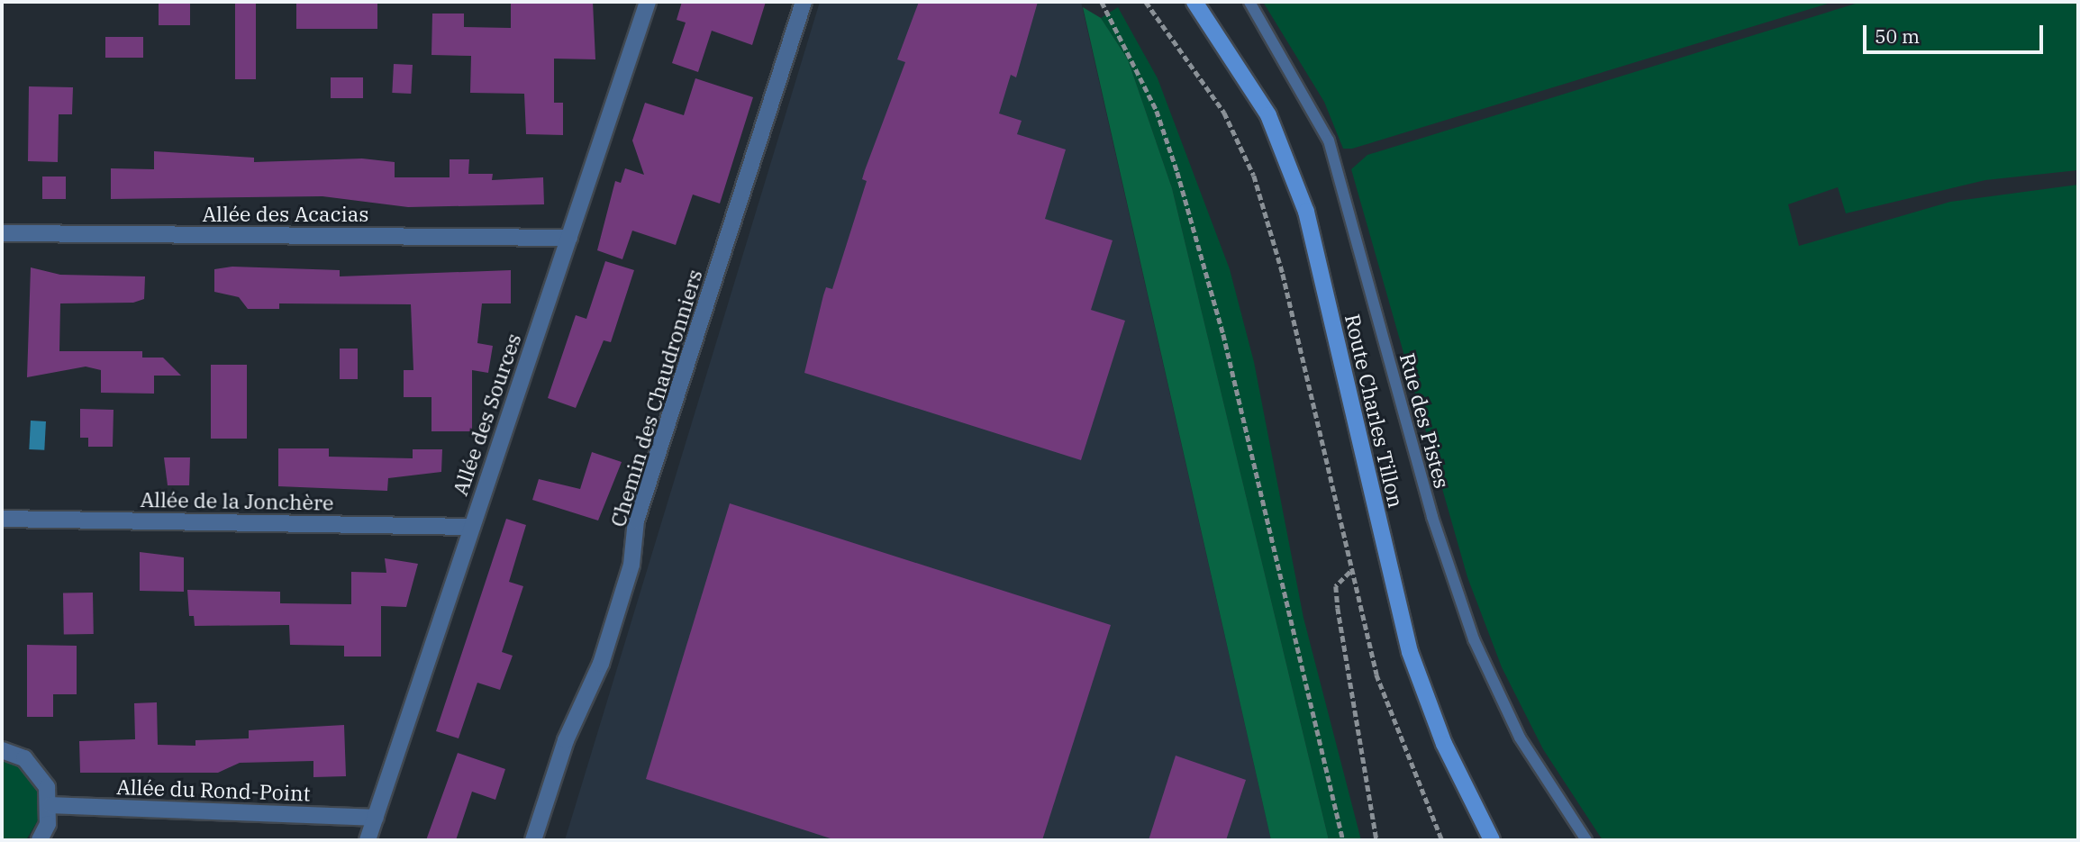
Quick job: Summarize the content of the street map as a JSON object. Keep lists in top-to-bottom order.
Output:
{
  "streets": {
    "main road": ["Route Charles Tillon"],
    "street": [
      "Allée des Acacias",
      "Chemin des Chaudronniers",
      "Allée des Sources",
      "Allée de la Jonchère",
      "Allée du Rond-Point"
    ],
    "lane": ["Rue des Pistes"]
  },
  "crossings": [
    ["Allée des Acacias", "Allée des Sources"],
    ["Allée des Sources", "Allée de la Jonchère"],
    ["Allée des Sources", "Allée du Rond-Point"]
  ],
  "scale_bar": "50 m"
}
